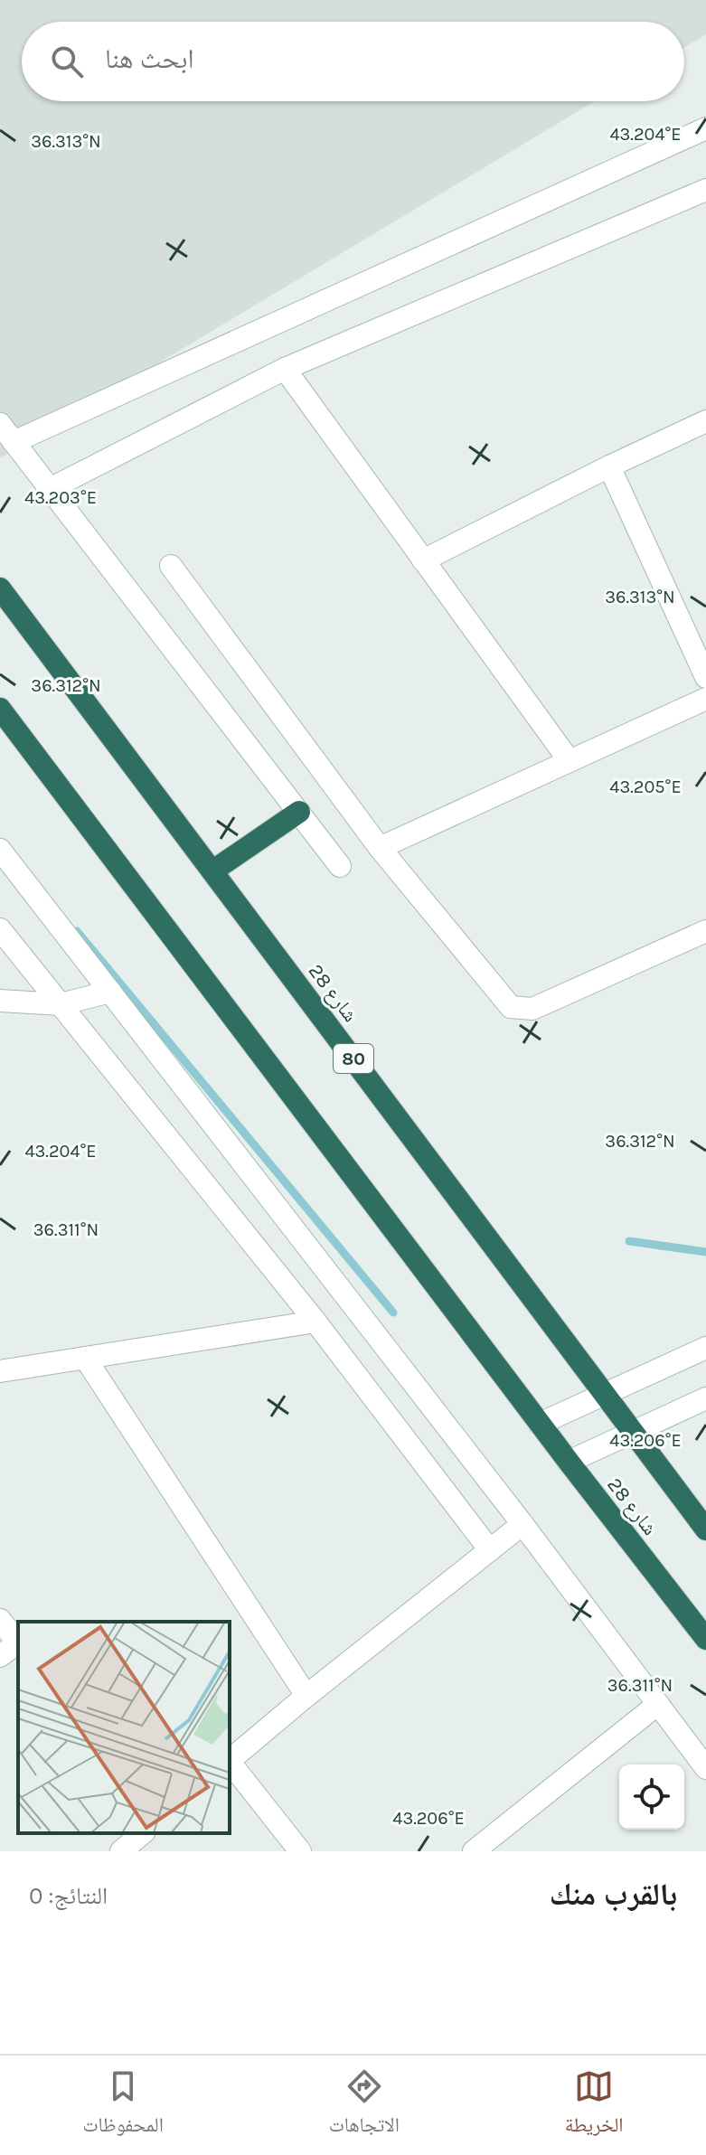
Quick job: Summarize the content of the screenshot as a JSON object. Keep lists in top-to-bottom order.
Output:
{
  "streets": {
    "highway": ["شارع 28", "80"]
  },
  "page": {
    "search": "ابحث هنا",
    "heading": ["بالقرب منك", "النتائج: 0"],
    "nav": ["الخريطة", "الاتجاهات", "المحفوظات"]
  },
  "coordinates": [
    "43.204°E",
    "36.313°N",
    "43.203°E",
    "36.312°N",
    "43.205°E",
    "36.311°N",
    "43.206°E"
  ]
}
